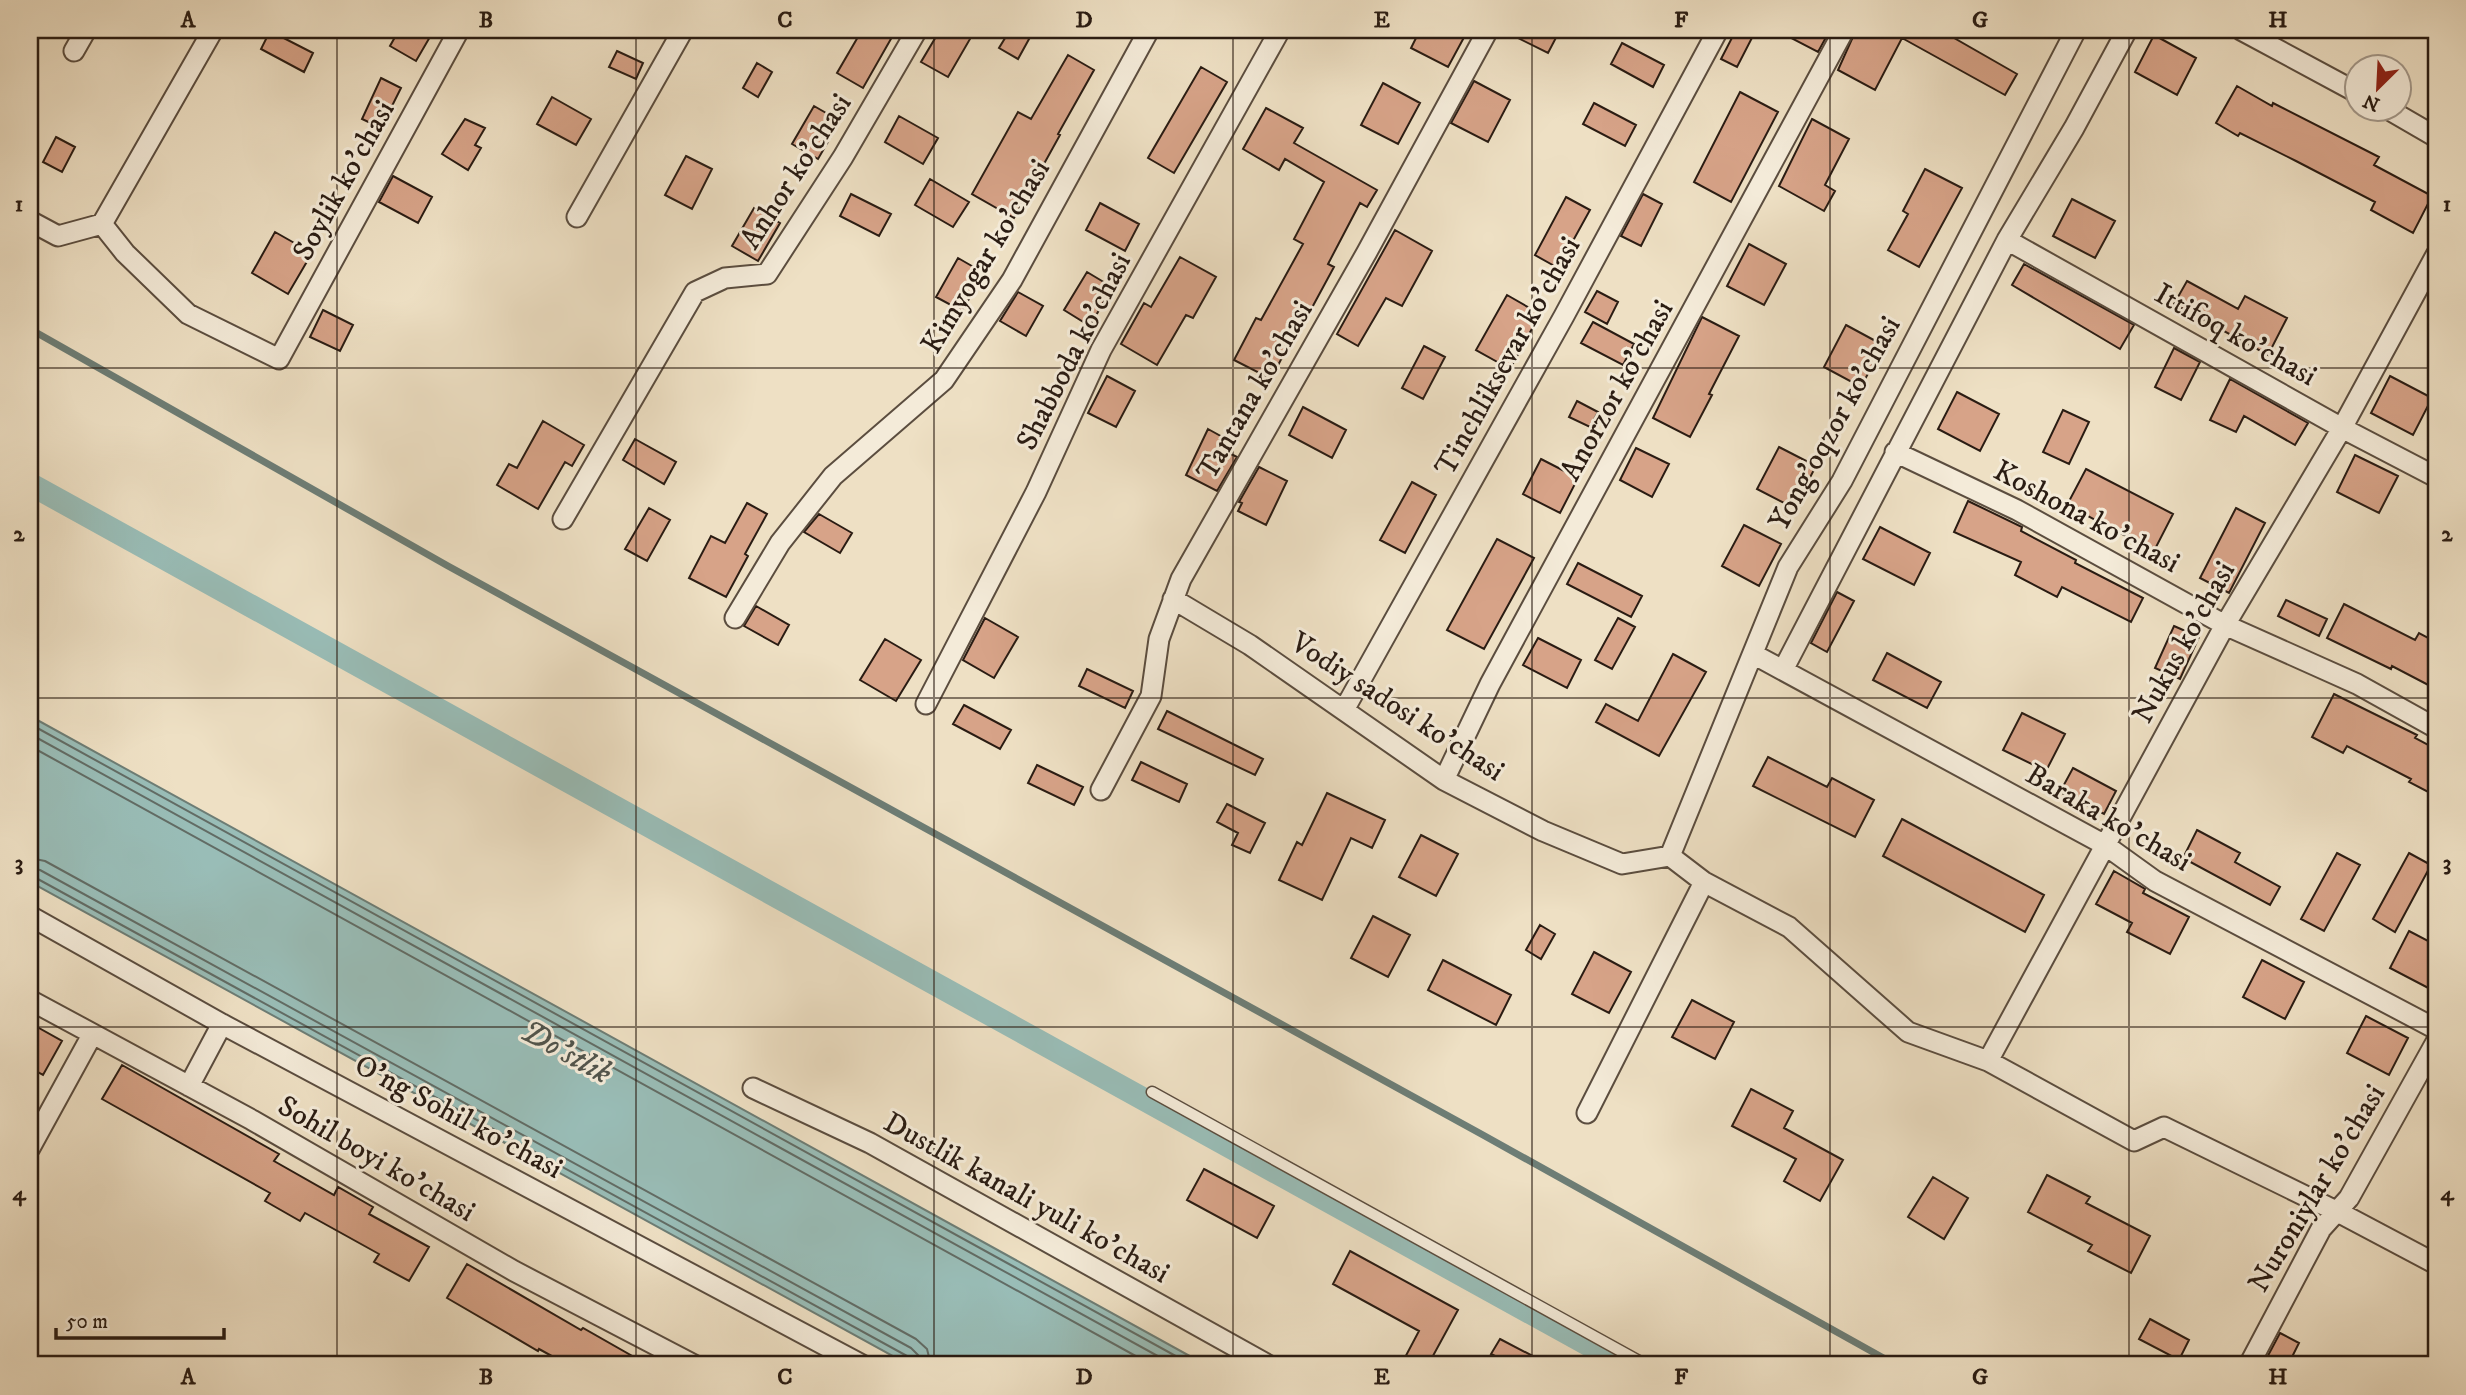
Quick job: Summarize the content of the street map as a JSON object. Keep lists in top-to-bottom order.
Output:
{
  "streets": {
    "street": [
      "Anhor ko'chasi",
      "Soylik ko'chasi",
      "Kimyogar ko'chasi",
      "Ittifoq ko'chasi",
      "Shabboda ko'chasi",
      "Tinchliksevar ko'chasi",
      "Tantana ko'chasi",
      "Anorzor ko'chasi",
      "Yong'oqzor ko'chasi",
      "Koshona ko'chasi",
      "Nukus ko'chasi",
      "Vodiy sadosi ko'chasi",
      "Baraka ko'chasi",
      "O'ng Sohil ko'chasi",
      "Sohil boyi ko'chasi",
      "Nuroniylar ko'chasi",
      "Dustlik kanali yuli ko'chasi"
    ]
  },
  "crossings": [
    ["Ittifoq ko'chasi", "Nukus ko'chasi"],
    ["Tinchliksevar ko'chasi", "Vodiy sadosi ko'chasi"],
    ["Tantana ko'chasi", "Vodiy sadosi ko'chasi"],
    ["Anorzor ko'chasi", "Vodiy sadosi ko'chasi"],
    ["Yong'oqzor ko'chasi", "Vodiy sadosi ko'chasi"],
    ["Yong'oqzor ko'chasi", "Baraka ko'chasi"],
    ["Koshona ko'chasi", "Nukus ko'chasi"],
    ["Nukus ko'chasi", "Baraka ko'chasi"]
  ],
  "water": ["Do'stlik"],
  "scale_bar": "50 m",
  "north": "bottom left",
  "grid": {
    "columns": [
      "A",
      "B",
      "C",
      "D",
      "E",
      "F",
      "G",
      "H"
    ],
    "rows": [
      "1",
      "2",
      "3",
      "4"
    ]
  }
}
